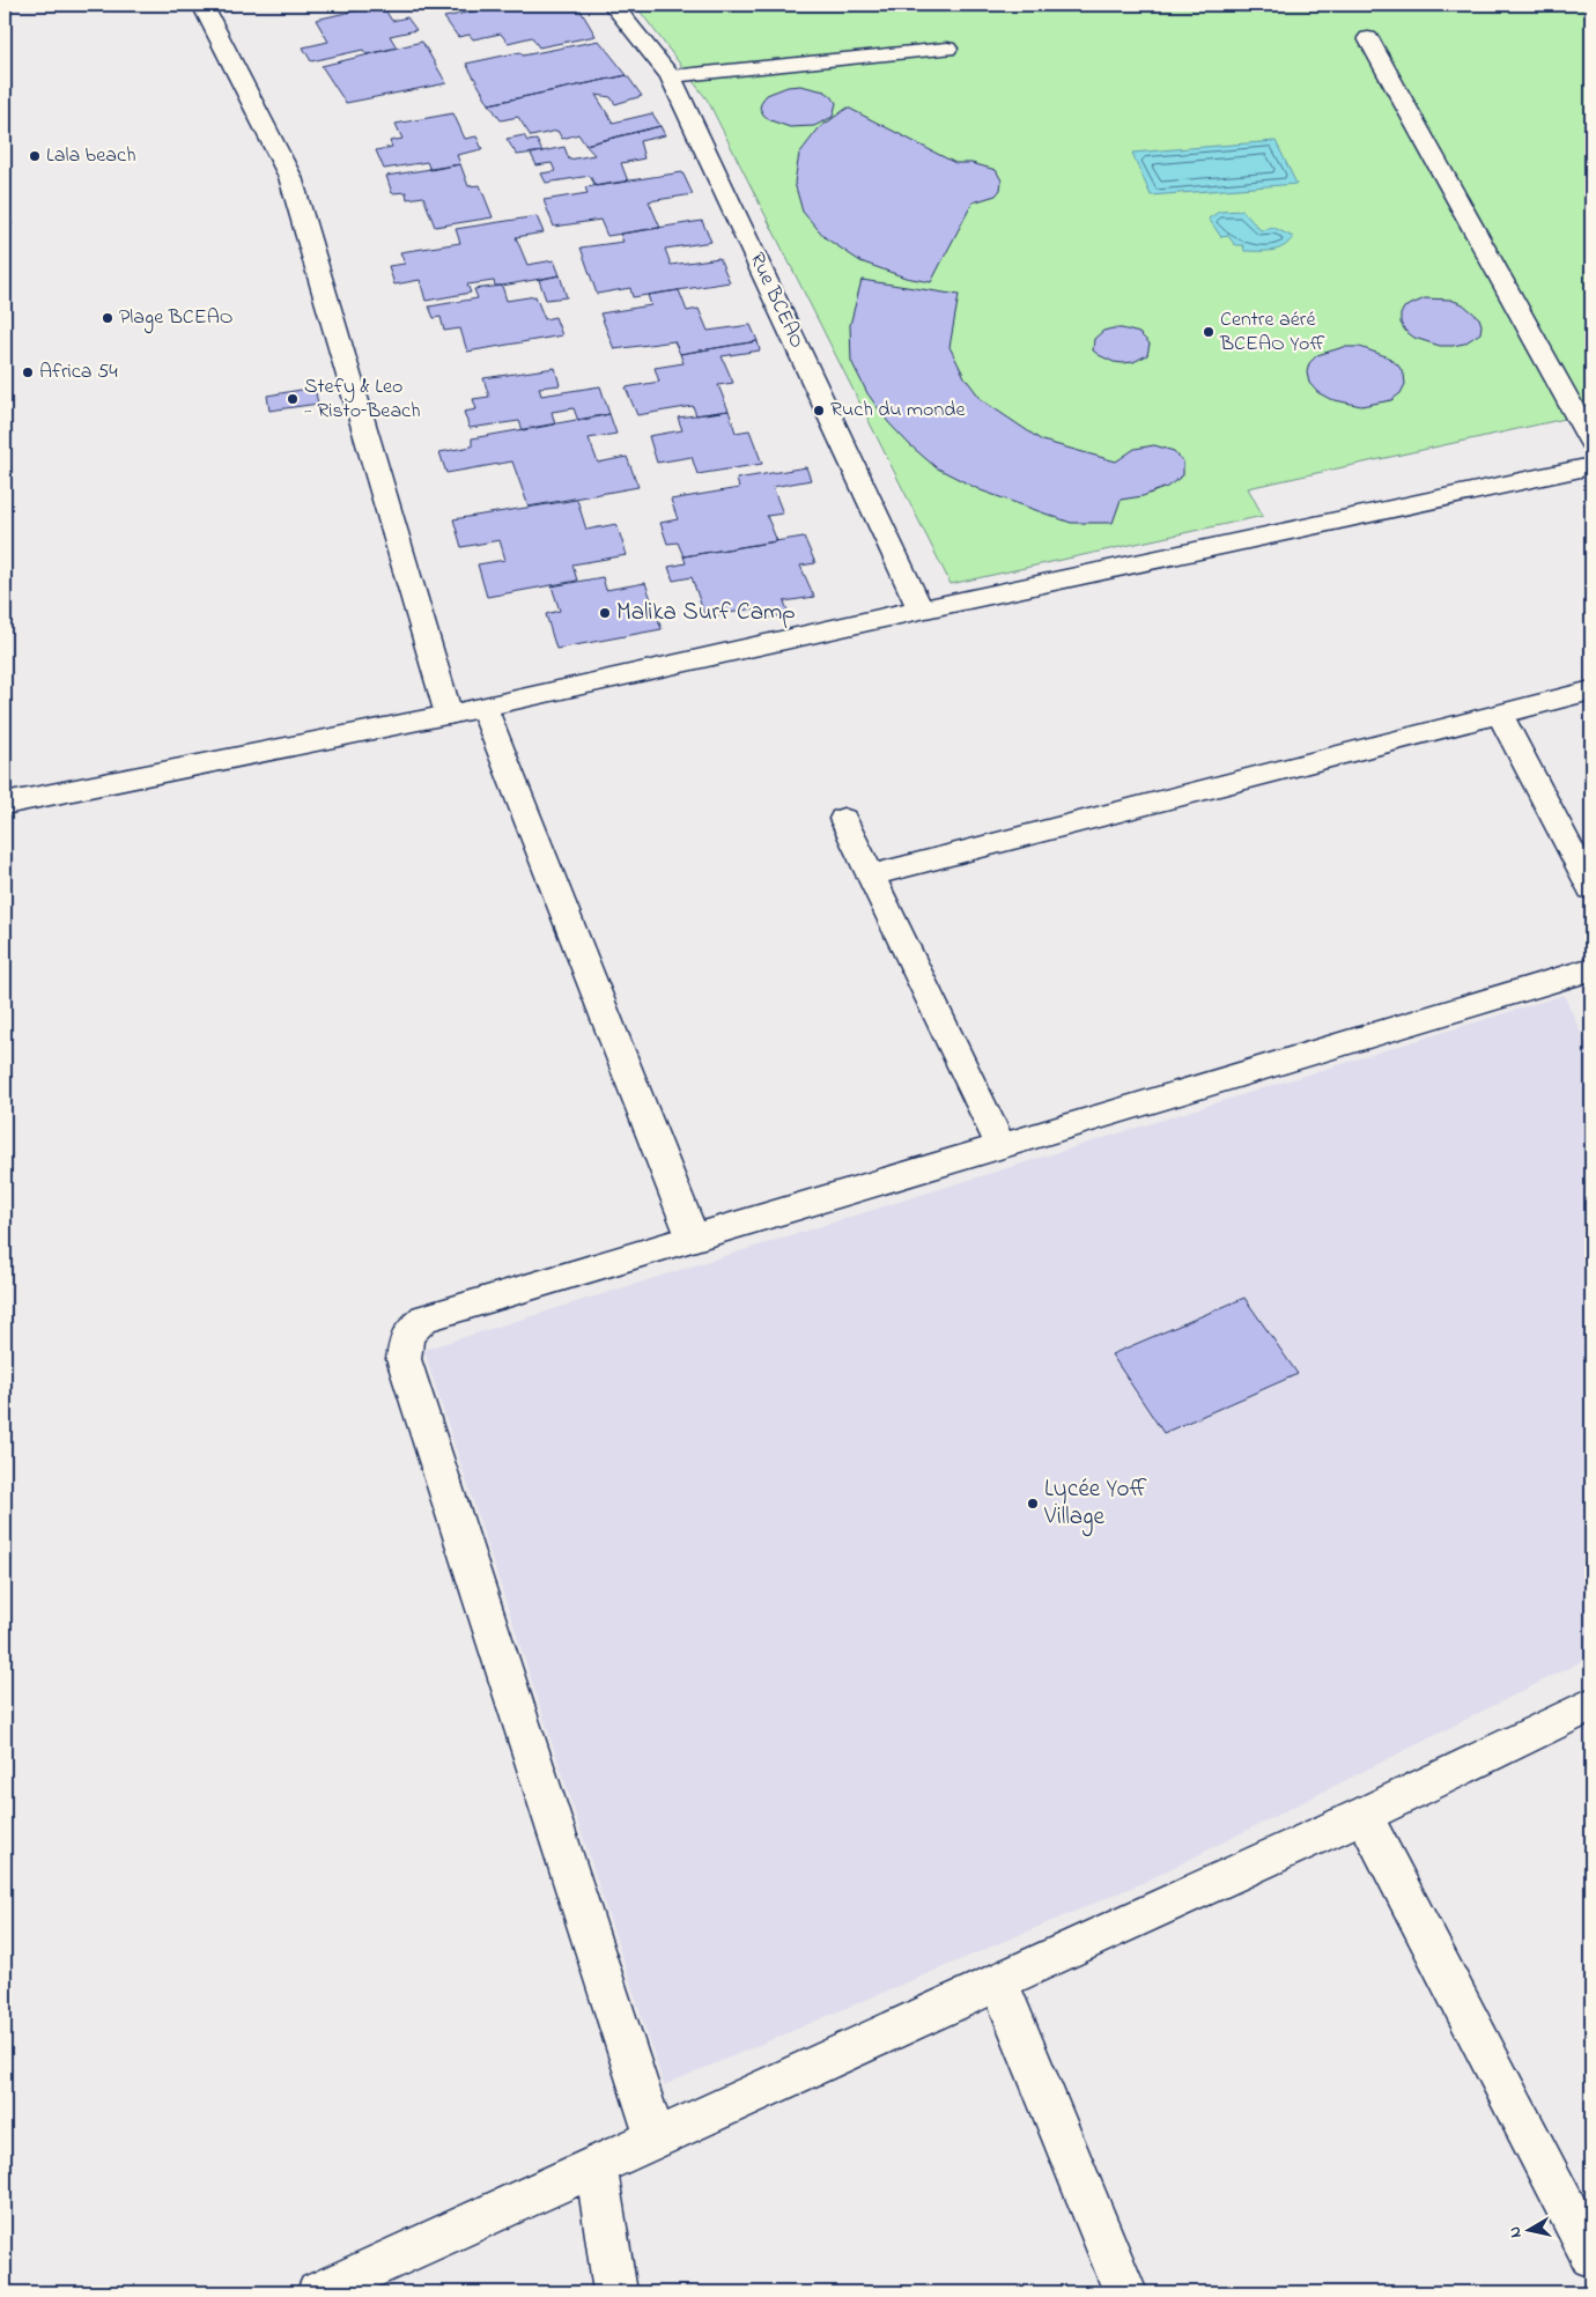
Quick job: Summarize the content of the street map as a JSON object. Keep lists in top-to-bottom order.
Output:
{
  "streets": {
    "street": ["Rue BCEAO"]
  },
  "places": [
    "Lala beach",
    "Plage BCEAO",
    "Centre aéré BCEAO Yoff",
    "Africa 54",
    "Stefy & Leo - Risto–Beach",
    "Ruch du monde",
    "Malika Surf Camp",
    "Lycée Yoff Village"
  ],
  "north": "left"
}
